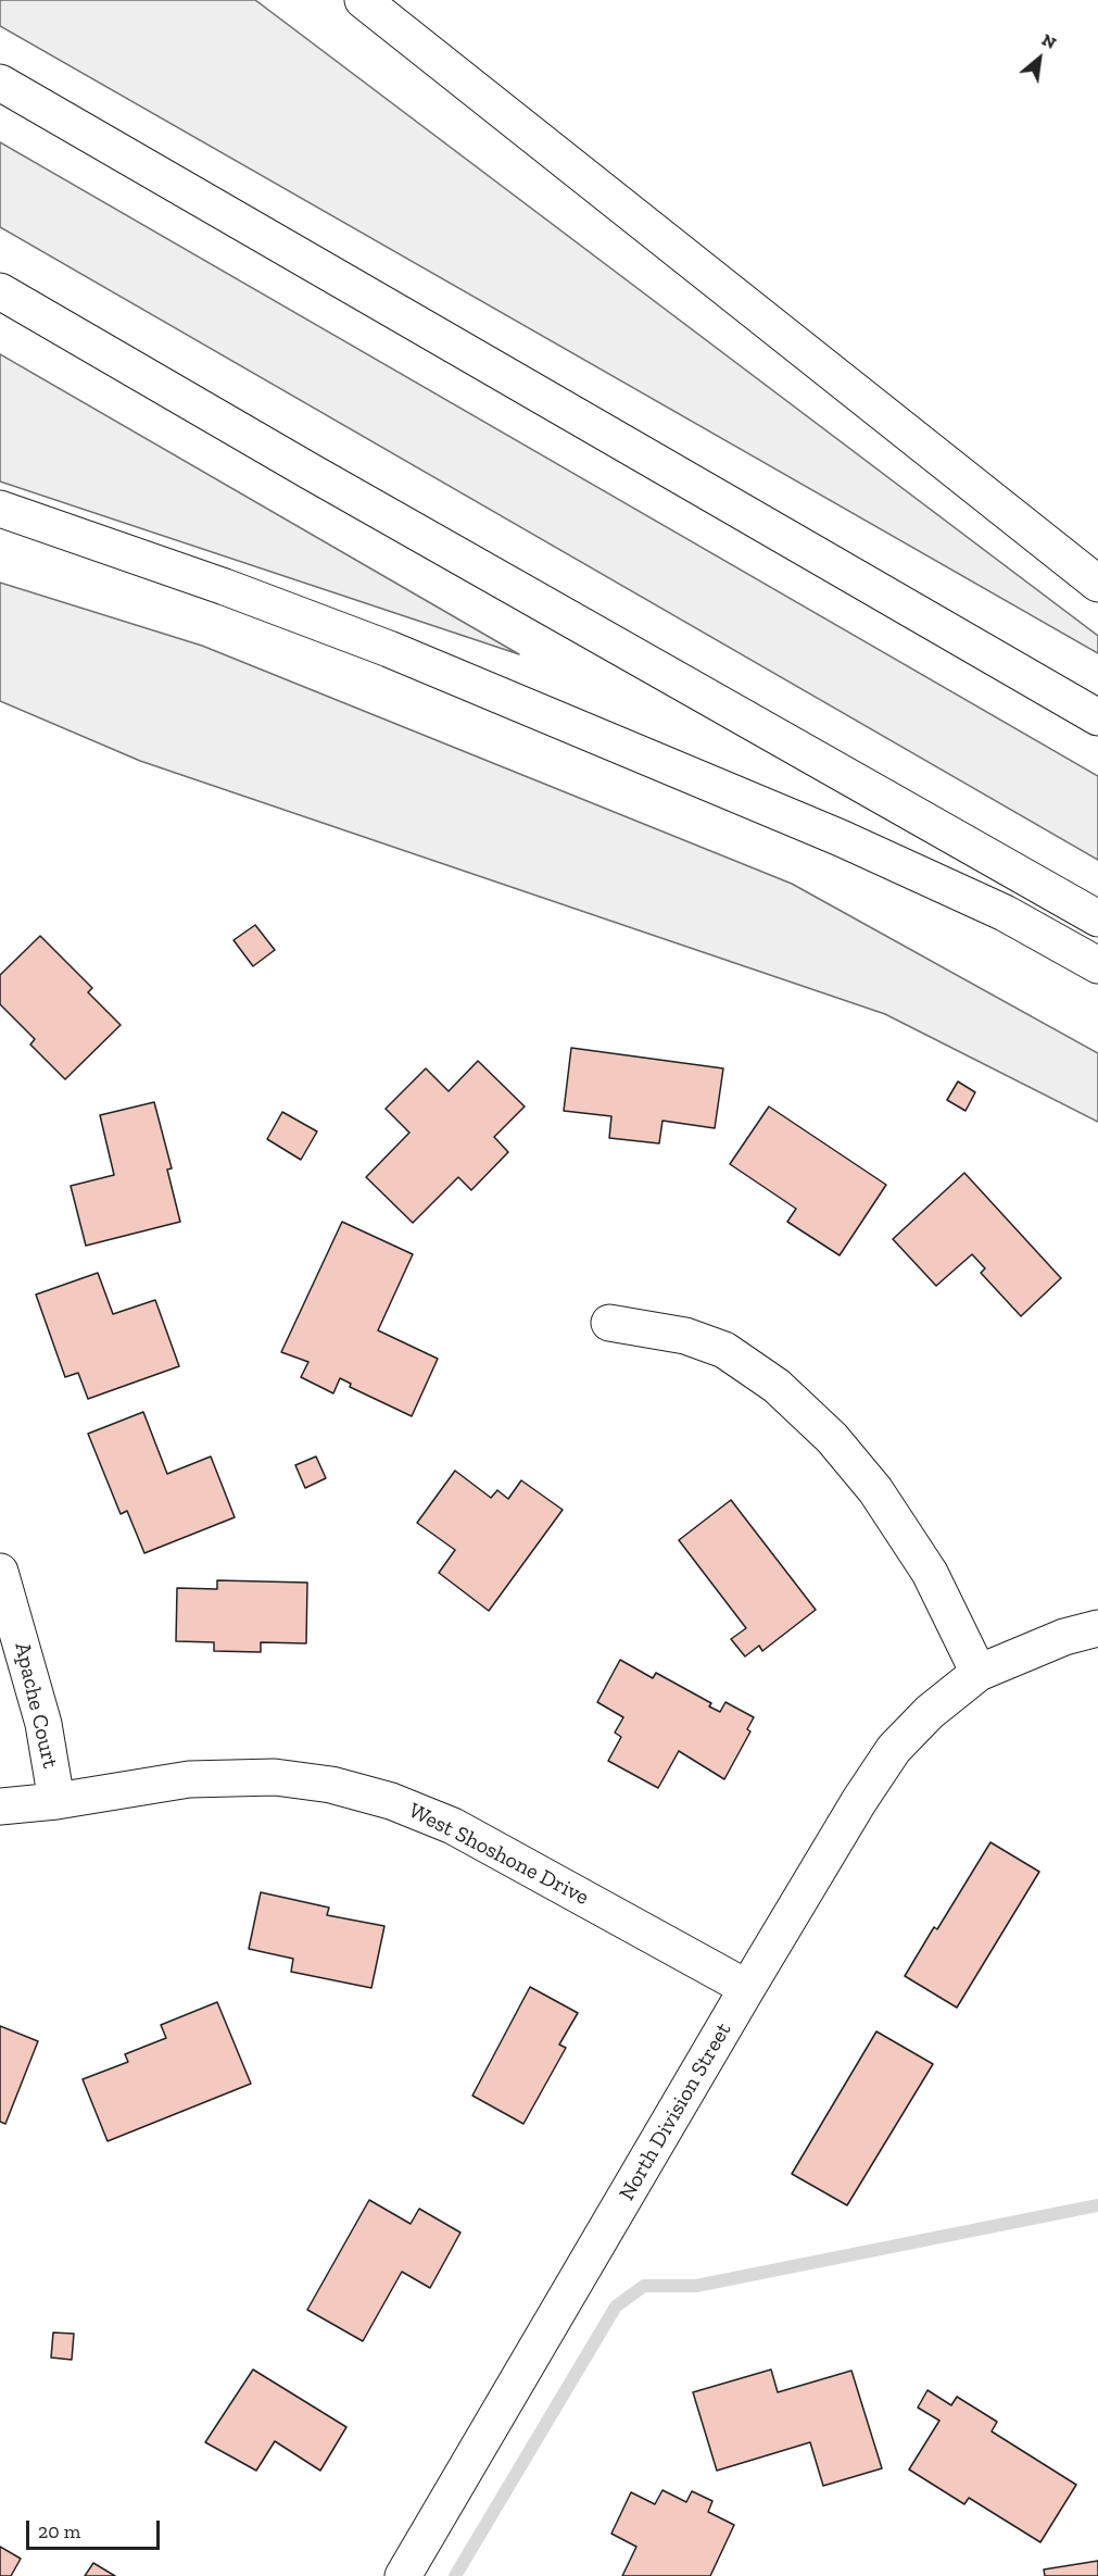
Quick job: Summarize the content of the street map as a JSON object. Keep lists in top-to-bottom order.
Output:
{
  "streets": {
    "main road": ["Apache Court", "West Shoshone Drive", "North Division Street"]
  },
  "crossings": [
    ["Apache Court", "West Shoshone Drive"],
    ["West Shoshone Drive", "North Division Street"]
  ],
  "scale_bar": "20 m",
  "north": "top right"
}
